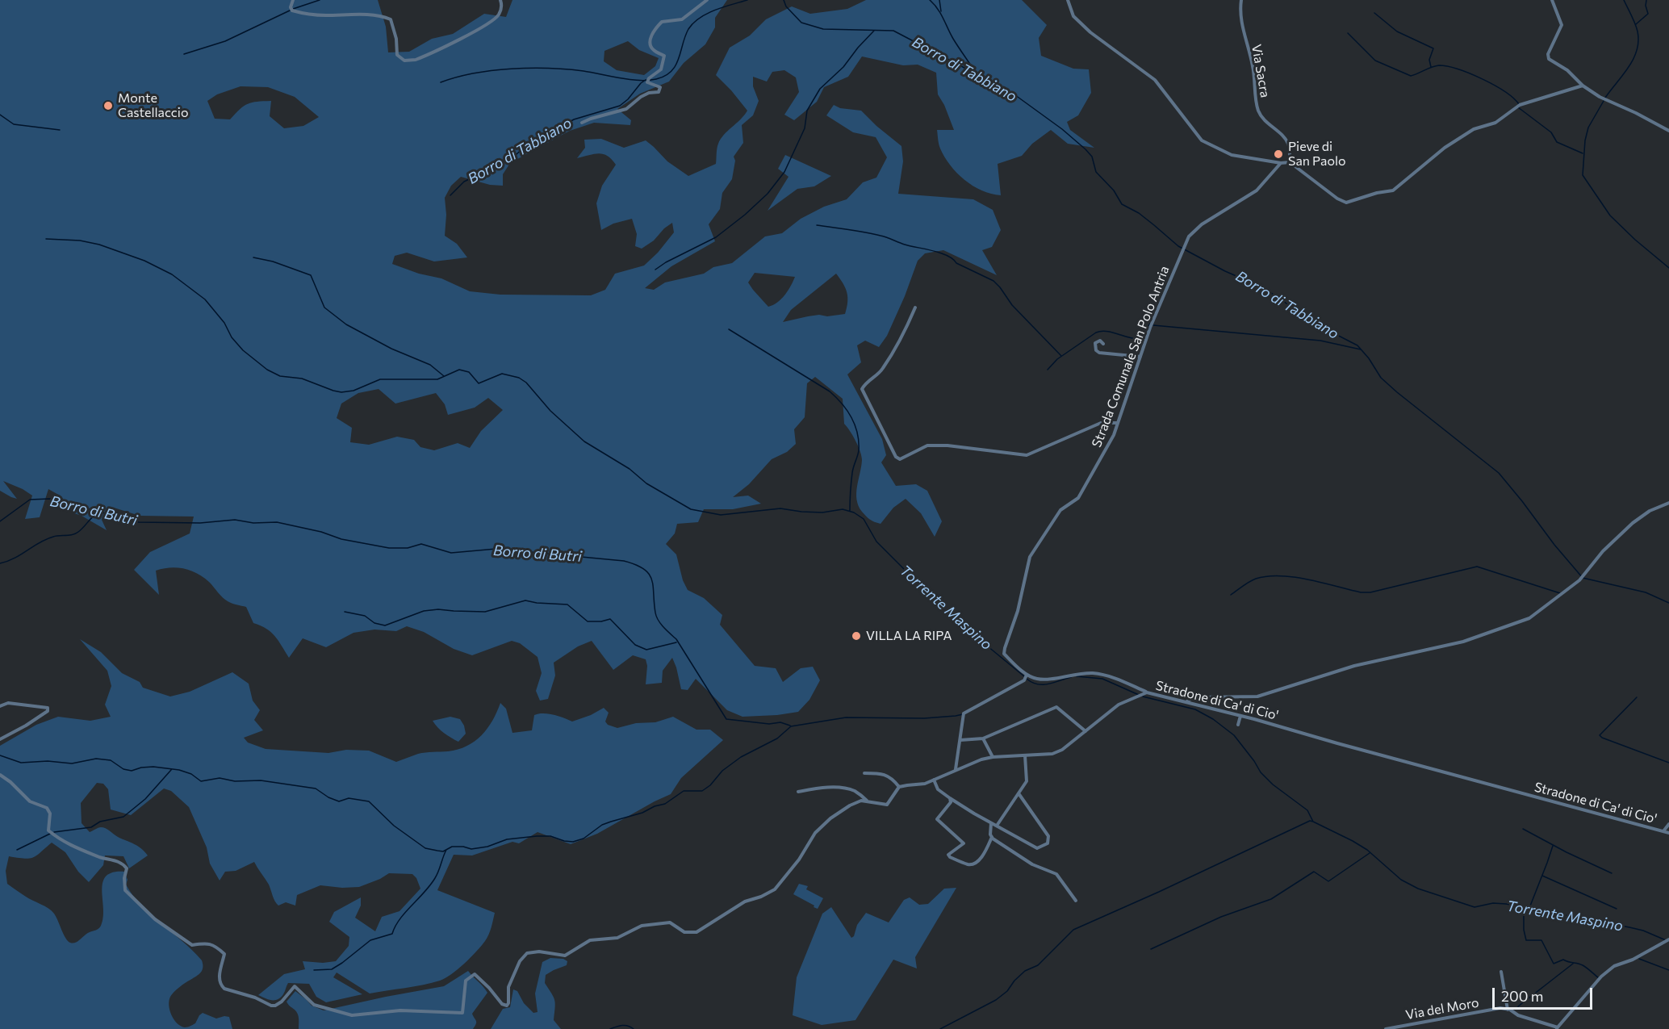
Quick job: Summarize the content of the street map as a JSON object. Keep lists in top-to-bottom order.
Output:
{
  "streets": {
    "street": [
      "Via Sacra",
      "Strada Comunale San Polo Antria",
      "Stradone di Ca' di Cio'",
      "Via del Moro"
    ]
  },
  "water": ["Borro di Tabbiano", "Borro di Butri", "Torrente Maspino"],
  "places": ["Monte Castellaccio", "Pieve di San Paolo", "VILLA LA RIPA"],
  "scale_bar": "200 m"
}
